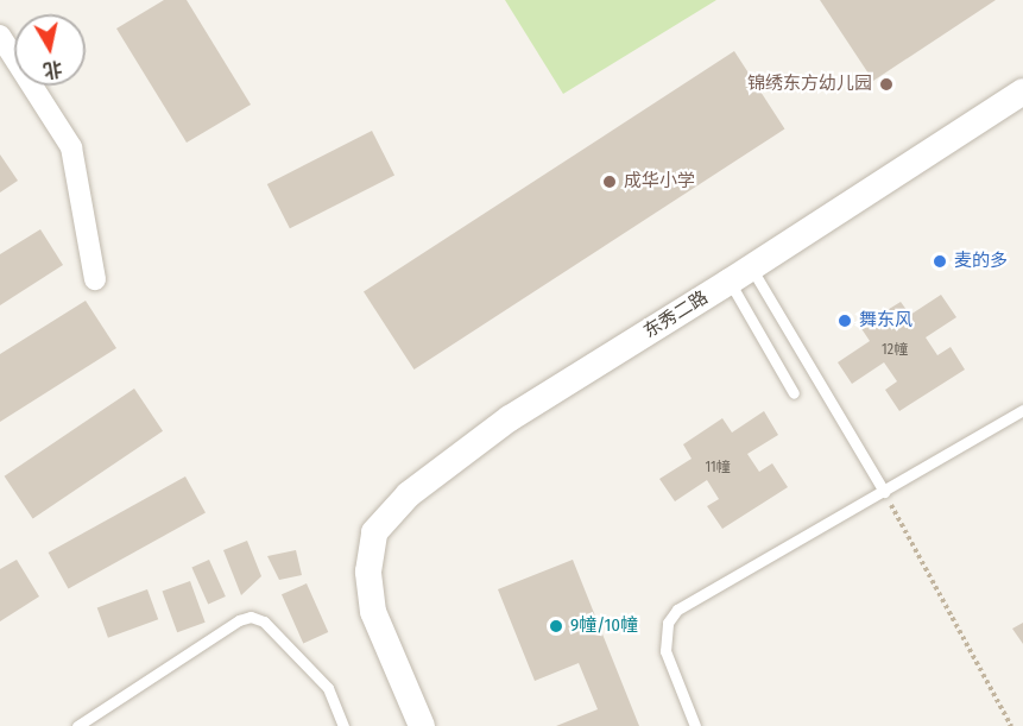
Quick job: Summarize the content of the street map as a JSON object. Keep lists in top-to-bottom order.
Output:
{
  "streets": {
    "street": ["东秀二路"]
  },
  "places": [
    "锦绣东方幼儿园",
    "成华小学",
    "麦的多",
    "舞东风",
    "9幢/10幢"
  ],
  "house_numbers": ["12幢", "11幢"],
  "north": "bottom"
}
